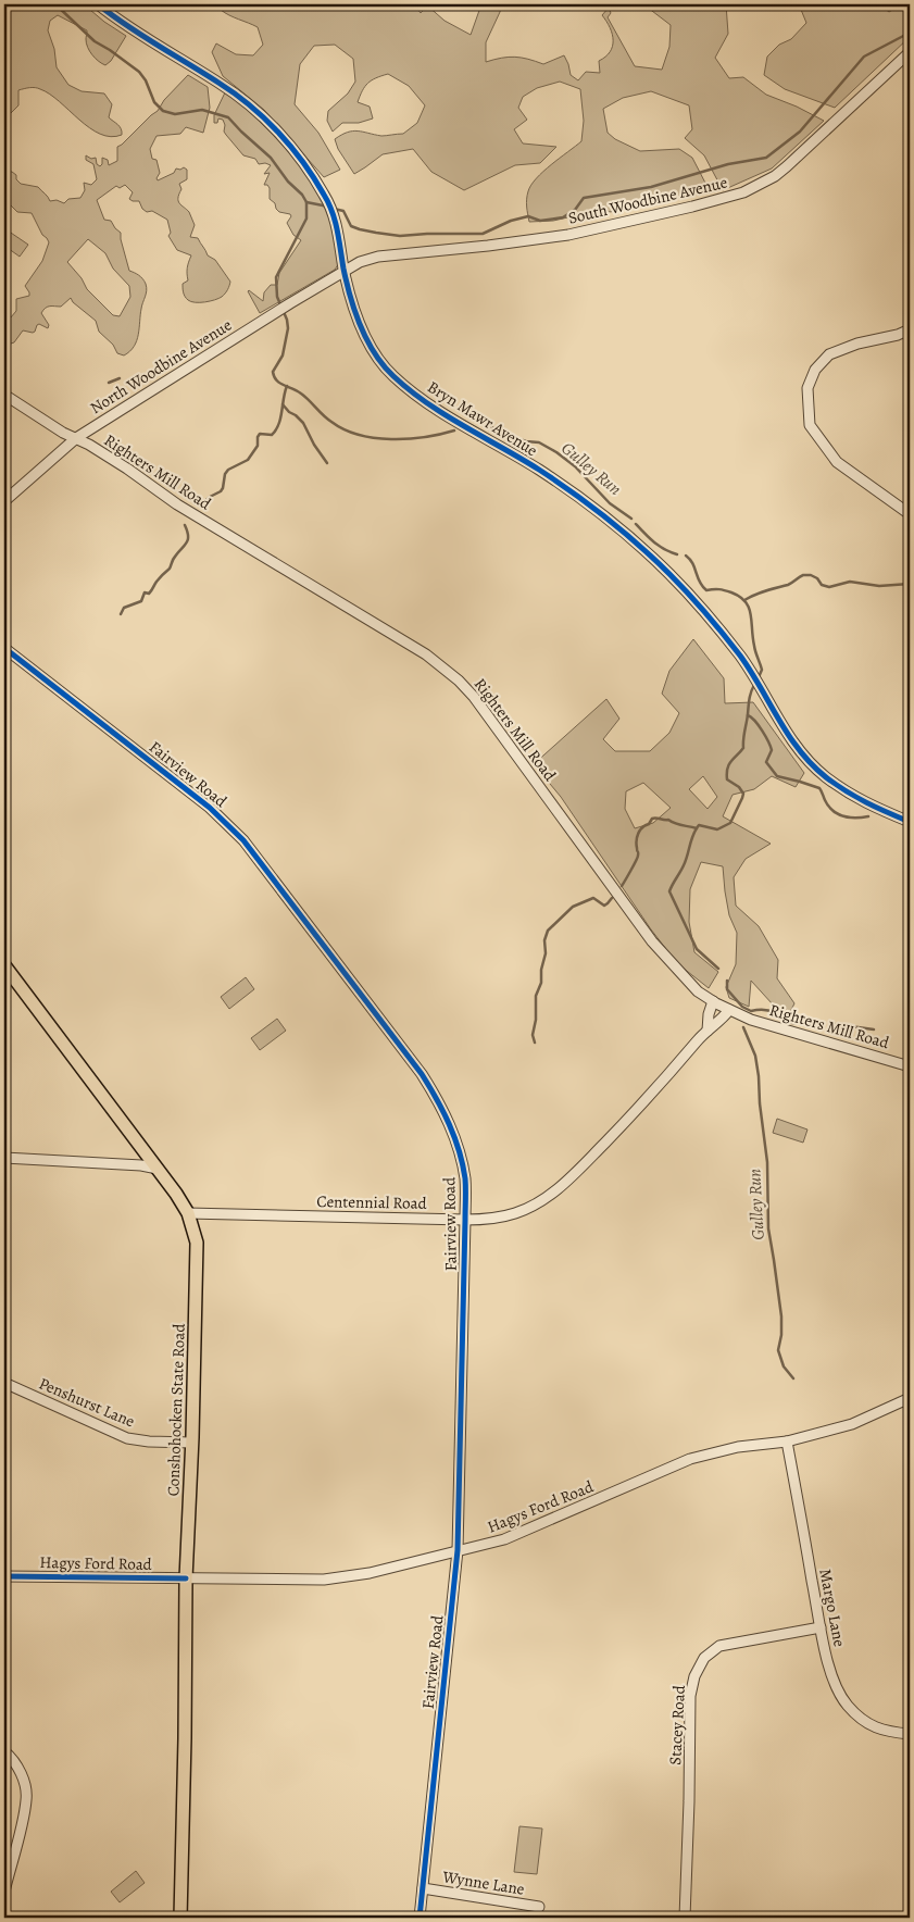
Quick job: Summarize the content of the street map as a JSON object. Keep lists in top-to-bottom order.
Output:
{
  "streets": {
    "main road": ["Conshohocken State Road"],
    "street": [
      "South Woodbine Avenue",
      "North Woodbine Avenue",
      "Bryn Mawr Avenue",
      "Righters Mill Road",
      "Fairview Road",
      "Centennial Road",
      "Penshurst Lane",
      "Hagys Ford Road",
      "Margo Lane",
      "Stacey Road",
      "Wynne Lane"
    ]
  },
  "crossings": [
    ["South Woodbine Avenue", "North Woodbine Avenue"],
    ["South Woodbine Avenue", "Bryn Mawr Avenue"],
    ["North Woodbine Avenue", "Bryn Mawr Avenue"],
    ["North Woodbine Avenue", "Righters Mill Road"],
    ["Righters Mill Road", "Centennial Road"],
    ["Fairview Road", "Centennial Road"],
    ["Fairview Road", "Hagys Ford Road"],
    ["Fairview Road", "Wynne Lane"],
    ["Centennial Road", "Conshohocken State Road"],
    ["Penshurst Lane", "Conshohocken State Road"],
    ["Conshohocken State Road", "Hagys Ford Road"],
    ["Hagys Ford Road", "Margo Lane"],
    ["Margo Lane", "Stacey Road"]
  ],
  "water": ["Gulley Run"]
}
